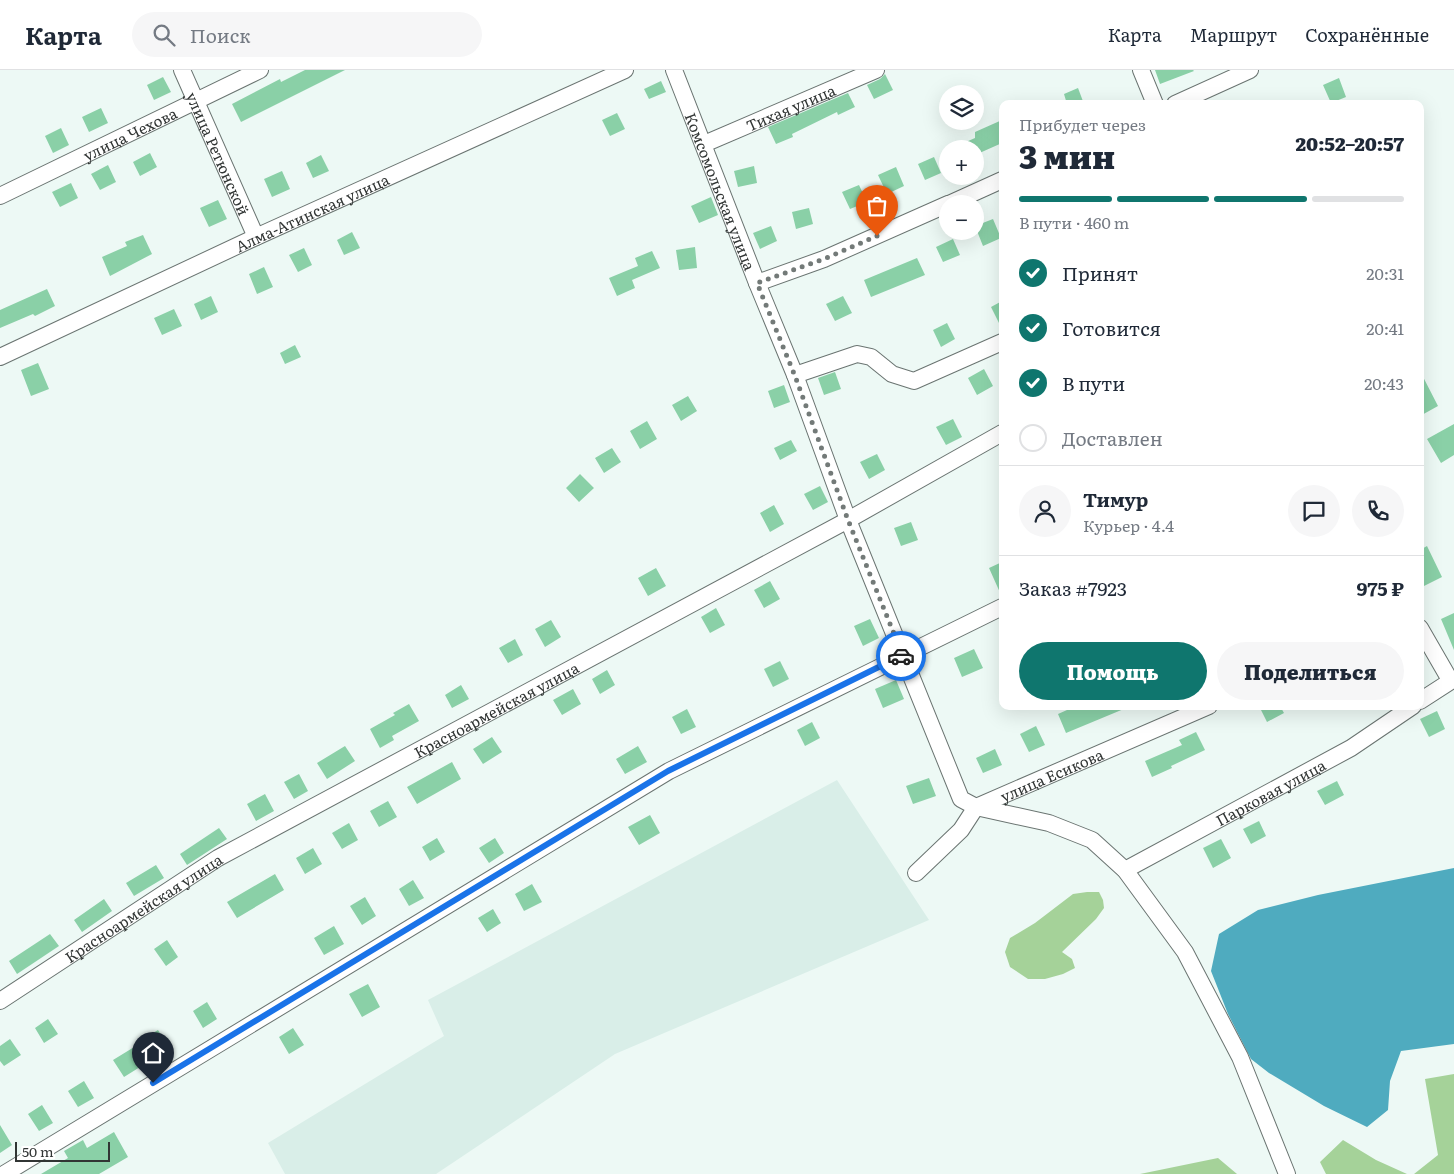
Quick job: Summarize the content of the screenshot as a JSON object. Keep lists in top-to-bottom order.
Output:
{
  "streets": {
    "street": [
      "Тихая улица",
      "улица Чехова",
      "улица Ретюнской",
      "Комсомольская улица",
      "Алма-Атинская улица",
      "Красноармейская улица",
      "улица Есикова",
      "Парковая улица"
    ]
  },
  "crossings": [
    ["Тихая улица", "Комсомольская улица"],
    ["улица Чехова", "улица Ретюнской"],
    ["улица Ретюнской", "Алма-Атинская улица"],
    ["Комсомольская улица", "Красноармейская улица"],
    ["Комсомольская улица", "улица Есикова"]
  ],
  "scale_bar": "50 m",
  "page": {
    "header": "Карта",
    "search": "Поиск",
    "nav": ["Карта", "Маршрут", "Сохранённые"],
    "map_buttons": ["+", "−"],
    "heading": ["3 мин", "Прибудет через", "20:52–20:57"],
    "panel": [
      "Тимур",
      "Курьер · 4.4",
      "Заказ #7923",
      "975 ₽"
    ],
    "bar": "В пути · 460 m",
    "list": [
      ["Принят", "20:31"],
      ["Готовится", "20:41"],
      ["В пути", "20:43"],
      "Доставлен"
    ],
    "buttons": ["Помощь", "Поделиться"],
    "scale": "50 m"
  }
}
